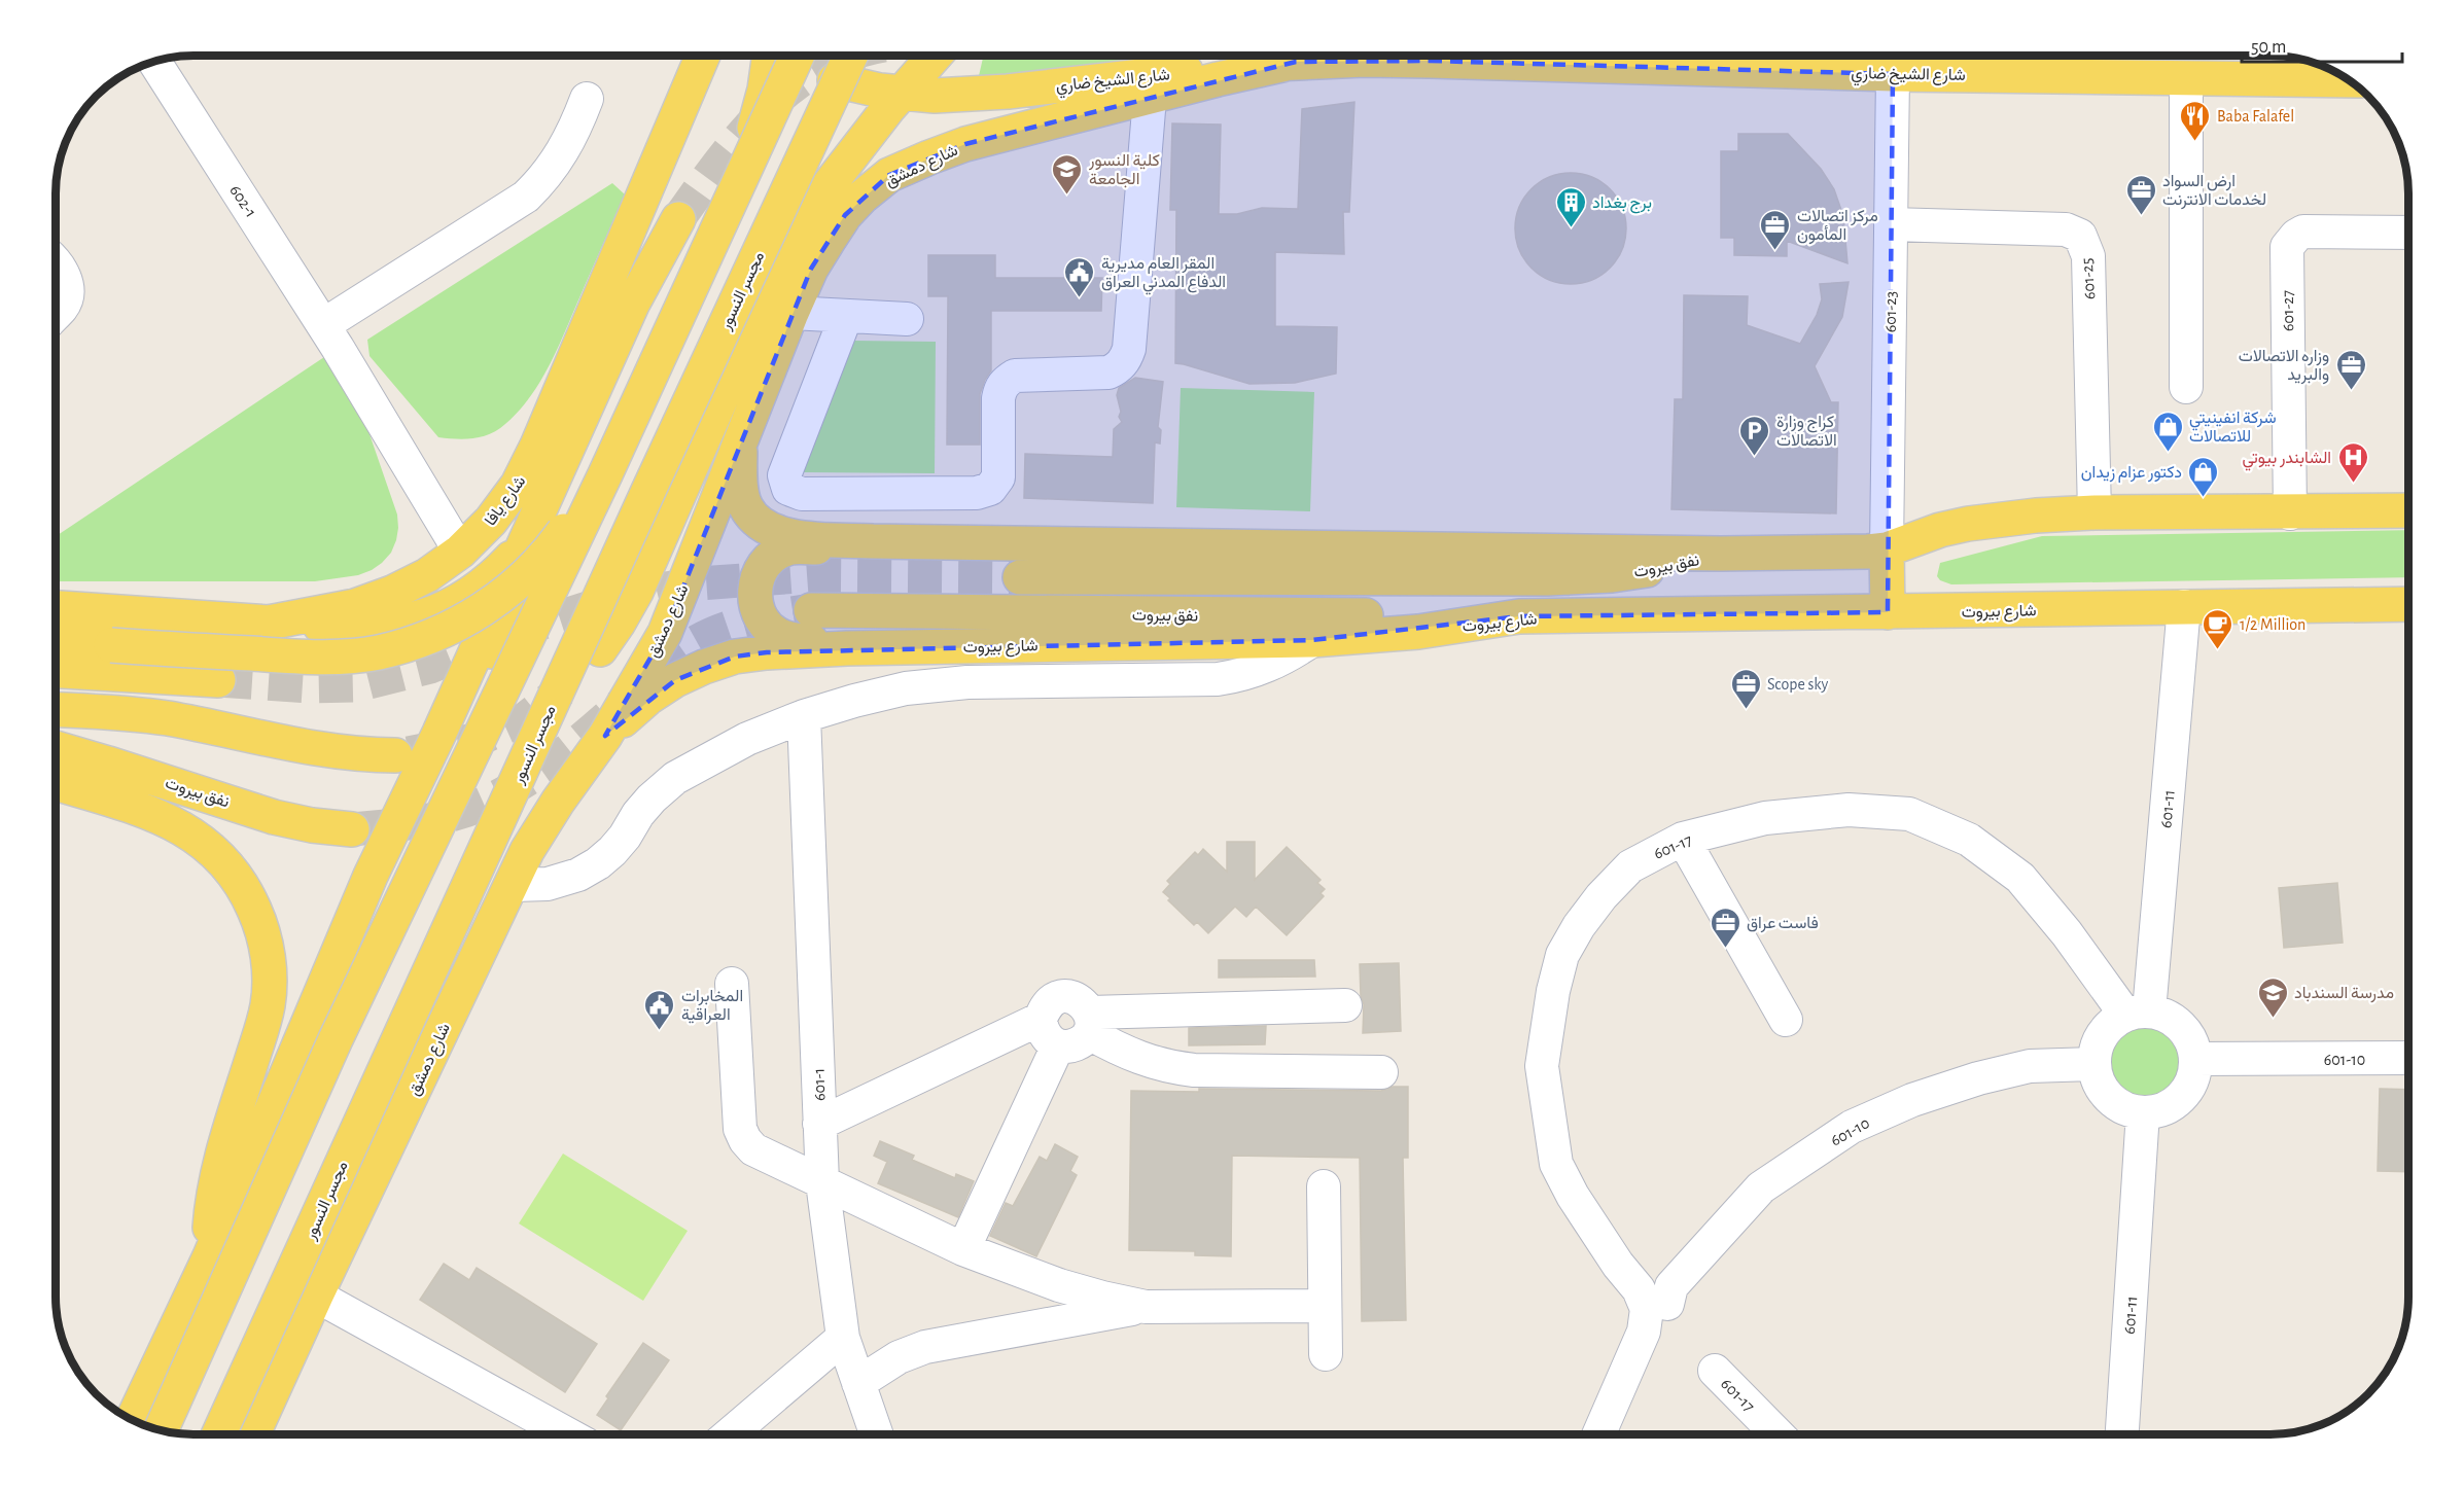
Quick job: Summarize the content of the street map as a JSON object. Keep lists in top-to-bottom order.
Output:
{
  "streets": {
    "main road": [
      "شارع الشيخ ضاري",
      "شارع دمشق",
      "مجسر النسور",
      "شارع يافا",
      "نفق بيروت",
      "شارع بيروت"
    ],
    "street": [
      "602-1",
      "601-25",
      "601-27",
      "601-23",
      "601-11",
      "601-17",
      "601-10",
      "601-1"
    ]
  },
  "crossings": [
    ["شارع الشيخ ضاري", "شارع دمشق"],
    ["شارع الشيخ ضاري", "601-23"],
    ["شارع دمشق", "شارع بيروت"],
    ["602-1", "شارع يافا"],
    ["601-25", "601-23"],
    ["نفق بيروت", "شارع بيروت"],
    ["شارع بيروت", "601-11"],
    ["601-11", "601-17"],
    ["601-11", "601-10"],
    ["601-17", "601-10"]
  ],
  "places": {
    "restaurant": ["Baba Falafel"],
    "school or university": ["كلية النسور الجامعة", "مدرسة السندباد"],
    "office": [
      "ارض السواد لخدمات الانترنت",
      "مركز اتصالات المأمون",
      "وزاره الاتصالات والبريد",
      "Scope sky",
      "فاست عراق"
    ],
    "building": ["برج بغداد"],
    "public building": ["المقر العام مديرية الدفاع المدني العراق", "المخابرات العراقية"],
    "shop": ["شركة انفينيتي للاتصالات", "دكتور عزام زيدان"],
    "parking": ["كراج وزارة الاتصالات"],
    "hospital": ["الشابندر بيوتي"],
    "cafe": ["1/2 Million"]
  },
  "scale_bar": "50 m"
}
